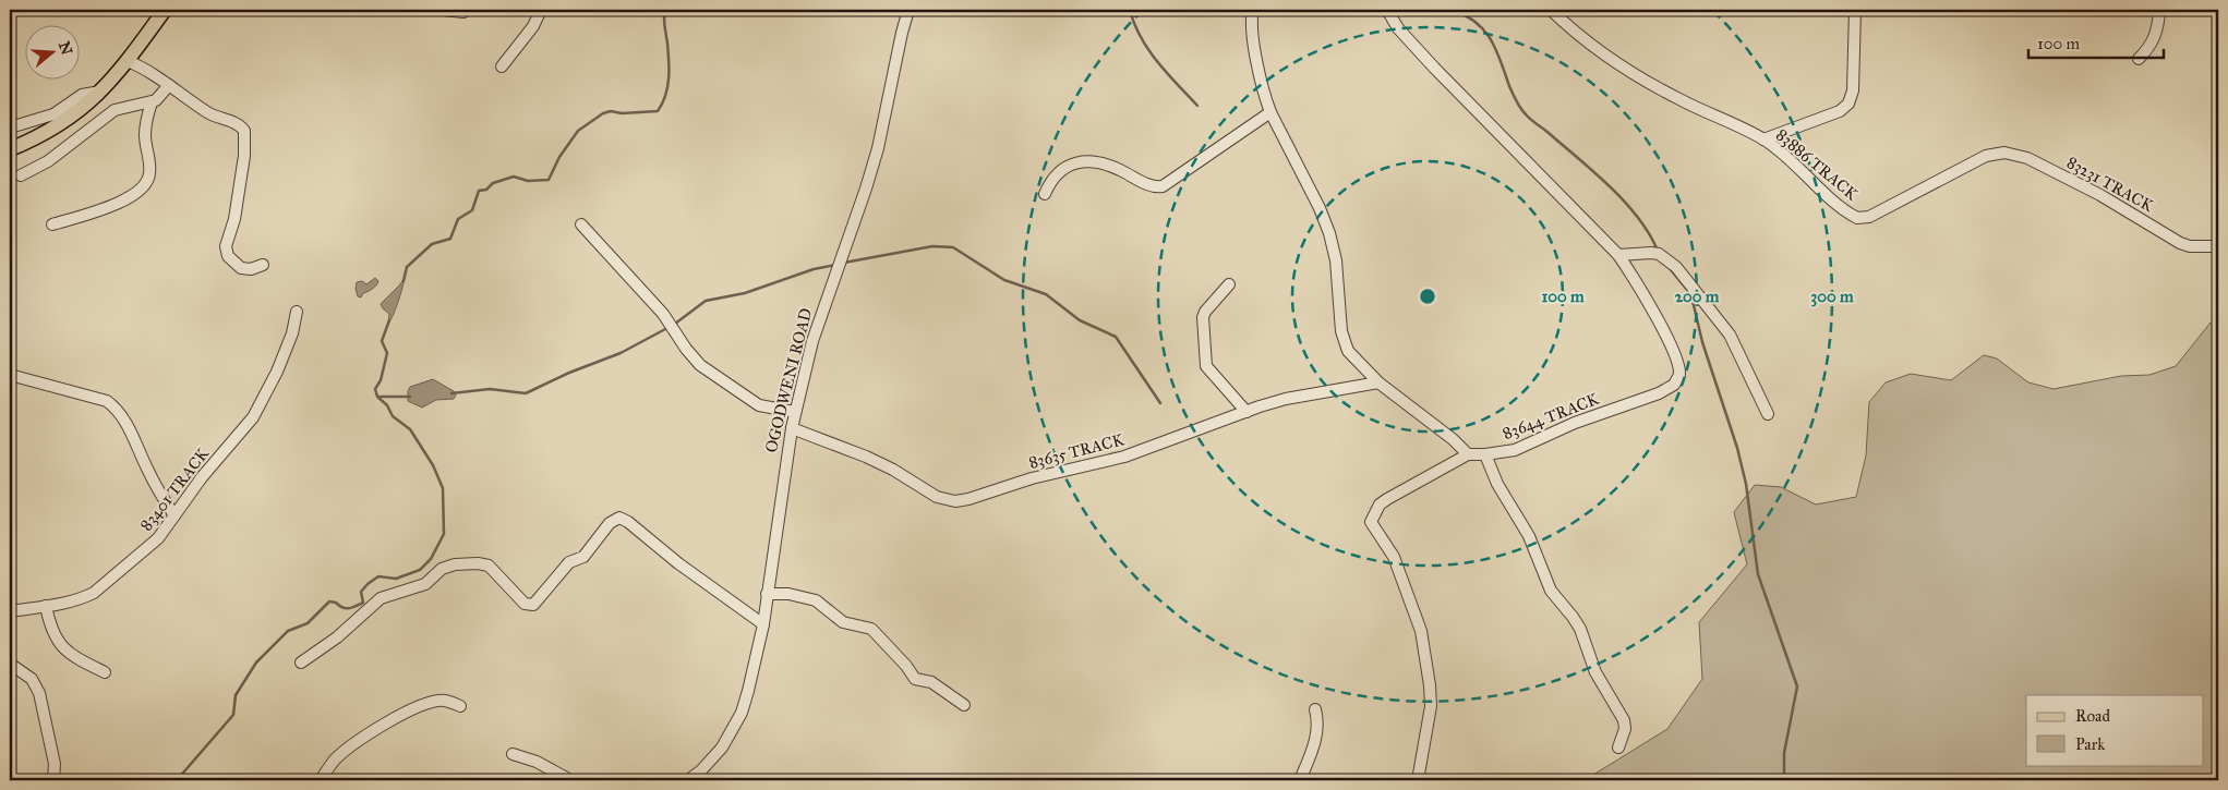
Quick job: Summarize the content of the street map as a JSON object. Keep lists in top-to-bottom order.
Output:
{
  "streets": {
    "street": [
      "83886 TRACK",
      "83231 TRACK",
      "OGODWENI ROAD",
      "83644 TRACK",
      "83635 TRACK",
      "83401 TRACK"
    ]
  },
  "crossings": [
    ["83886 TRACK", "83231 TRACK"],
    ["OGODWENI ROAD", "83635 TRACK"]
  ],
  "legend": ["Road", "Park"],
  "scale_bar": "100 m",
  "north": "right",
  "rings": ["100 m", "200 m", "300 m"]
}
